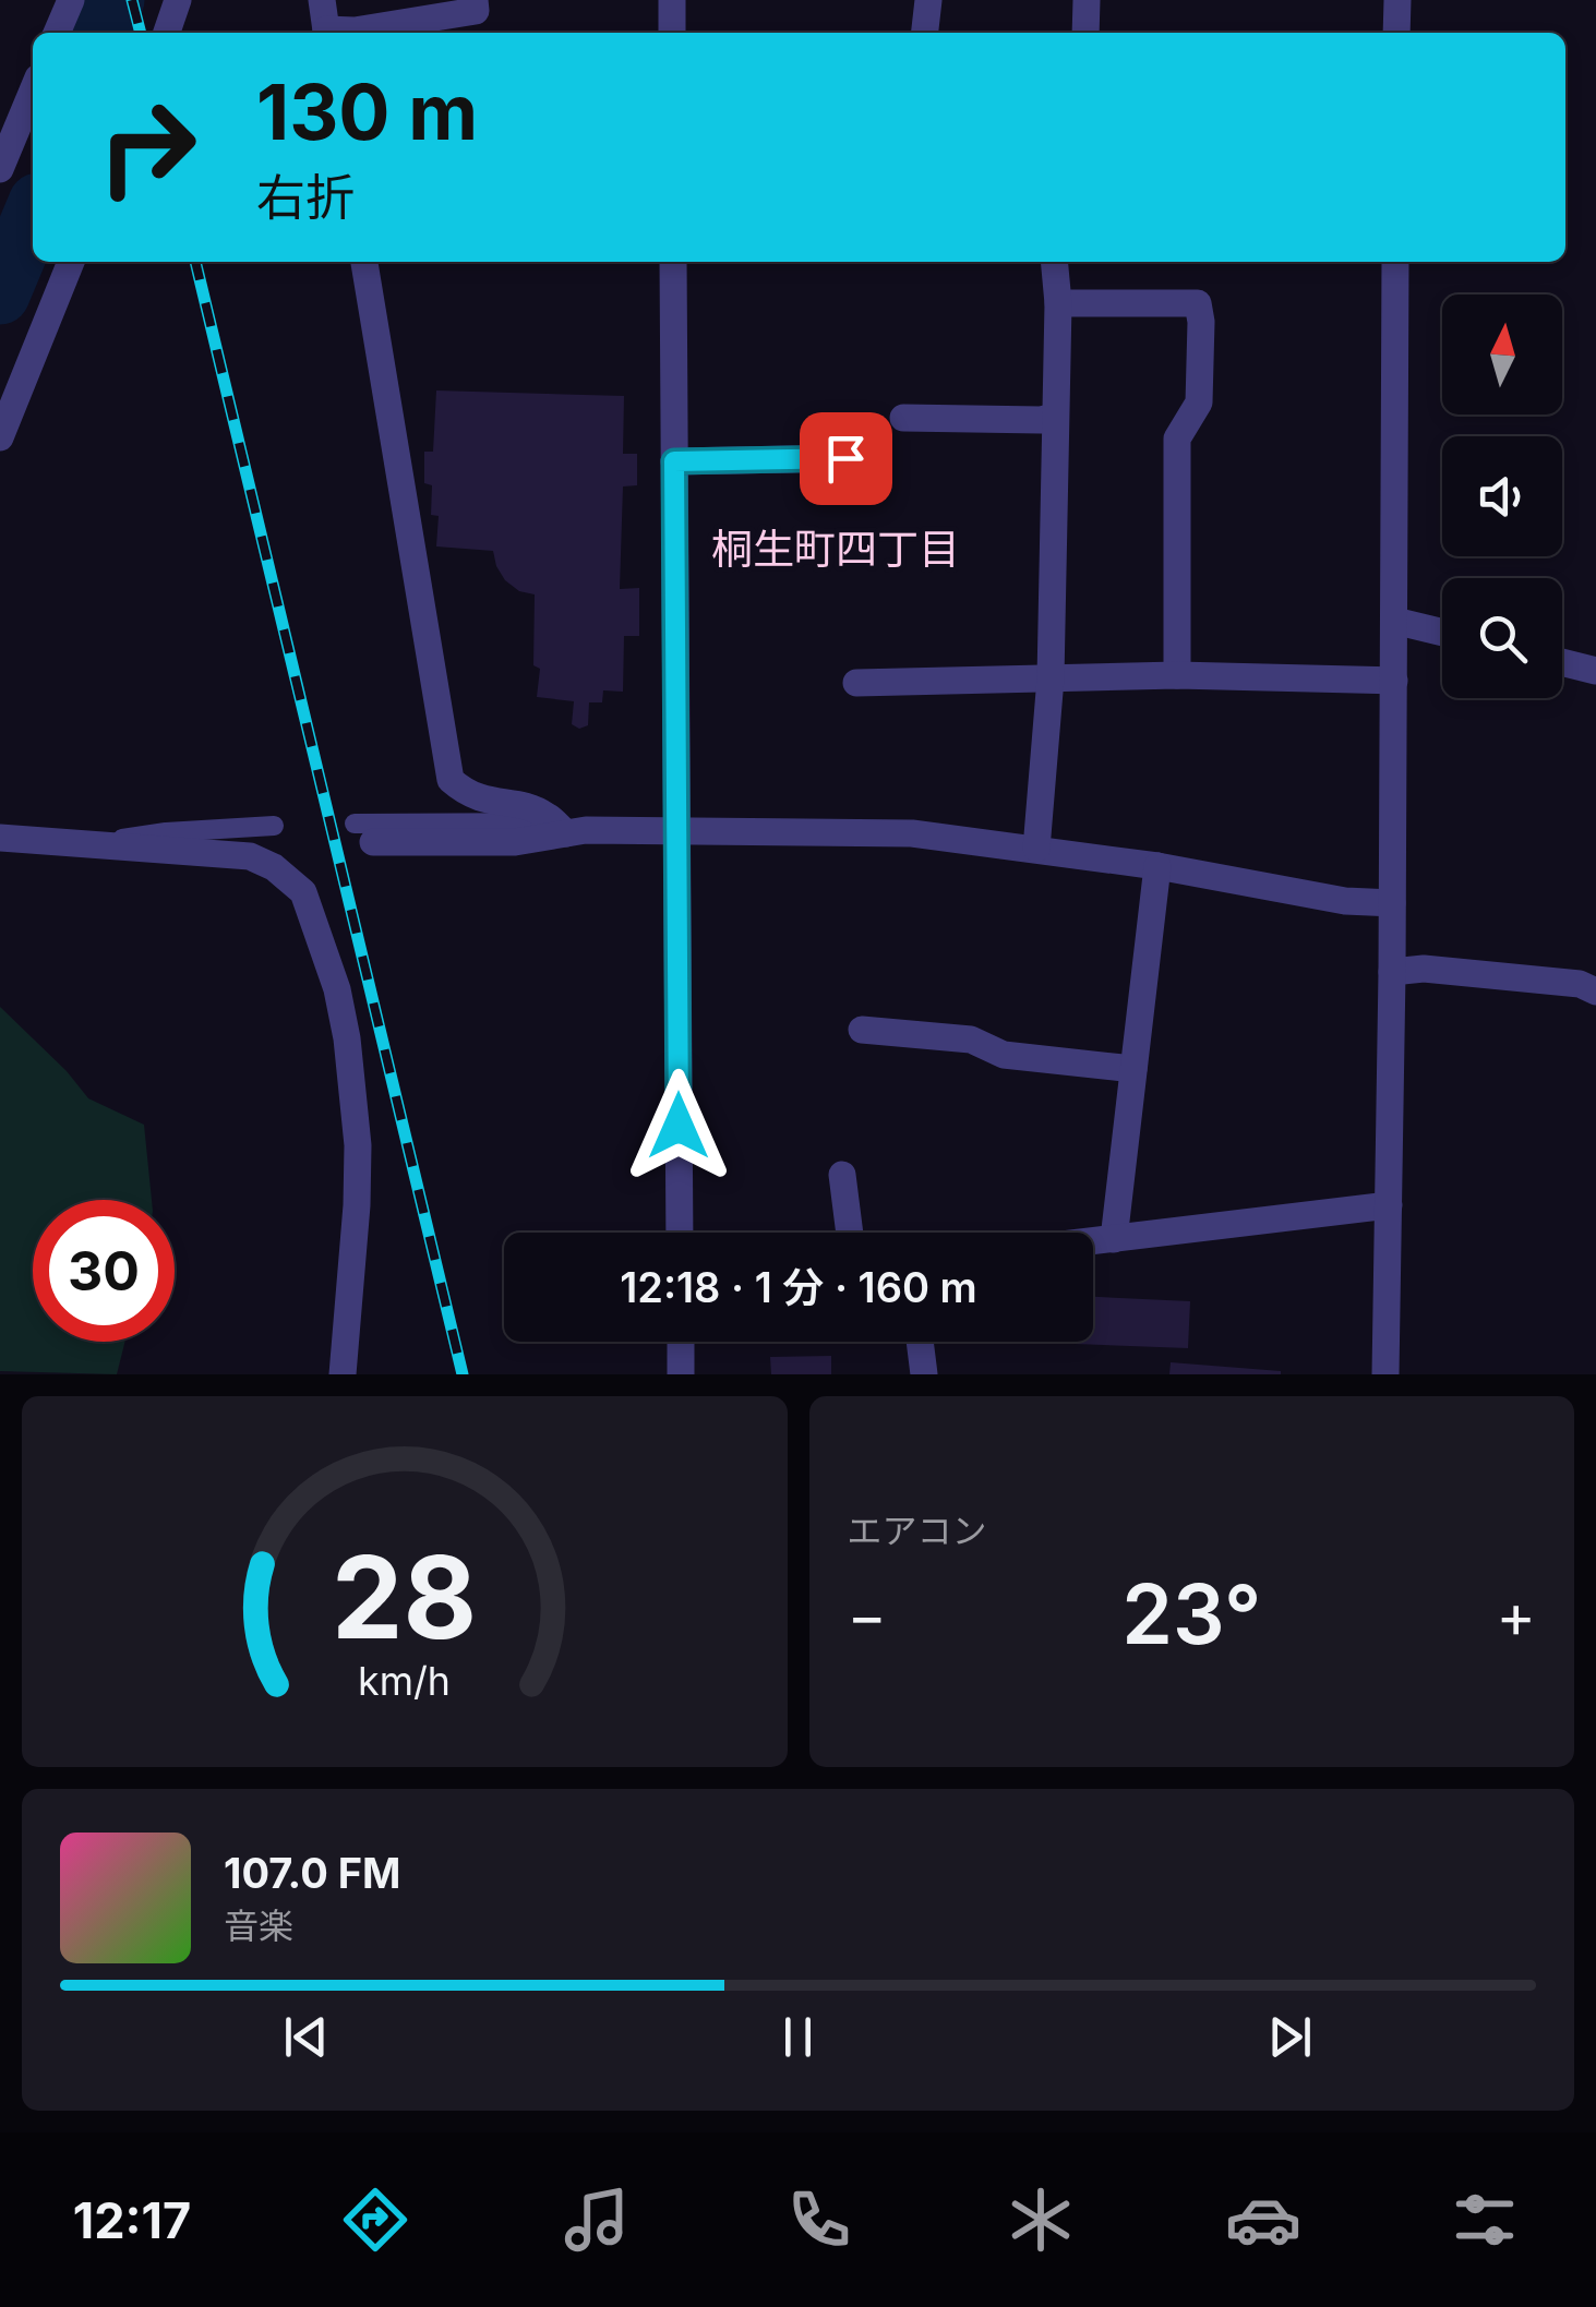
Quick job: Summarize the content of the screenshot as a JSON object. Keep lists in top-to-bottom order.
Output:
{
  "districts": ["桐生町四丁目"],
  "north": "top",
  "page": {
    "turn": ["130 m", "右折"],
    "limit": "30",
    "trip": "12:18 · 1 分 · 160 m",
    "tile": "エアコン",
    "heat": ["−", "23°", "+"],
    "song": ["107.0 FM", "音楽"],
    "tabs": "12:17",
    "gauge": ["28", "km/h"]
  }
}
